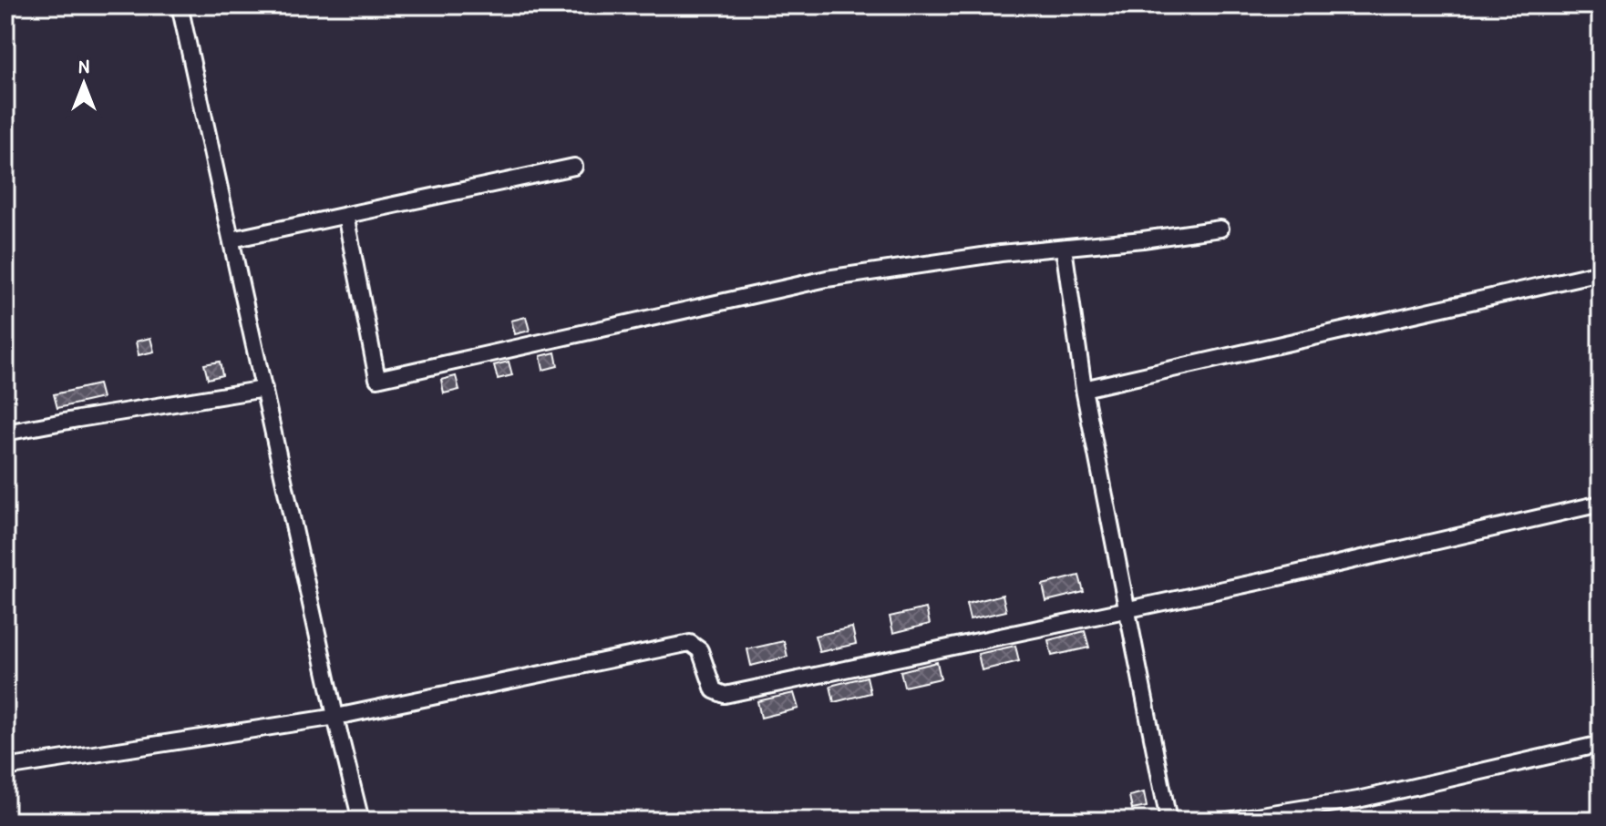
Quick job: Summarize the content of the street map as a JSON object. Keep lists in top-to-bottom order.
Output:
{
  "north": "top"
}
